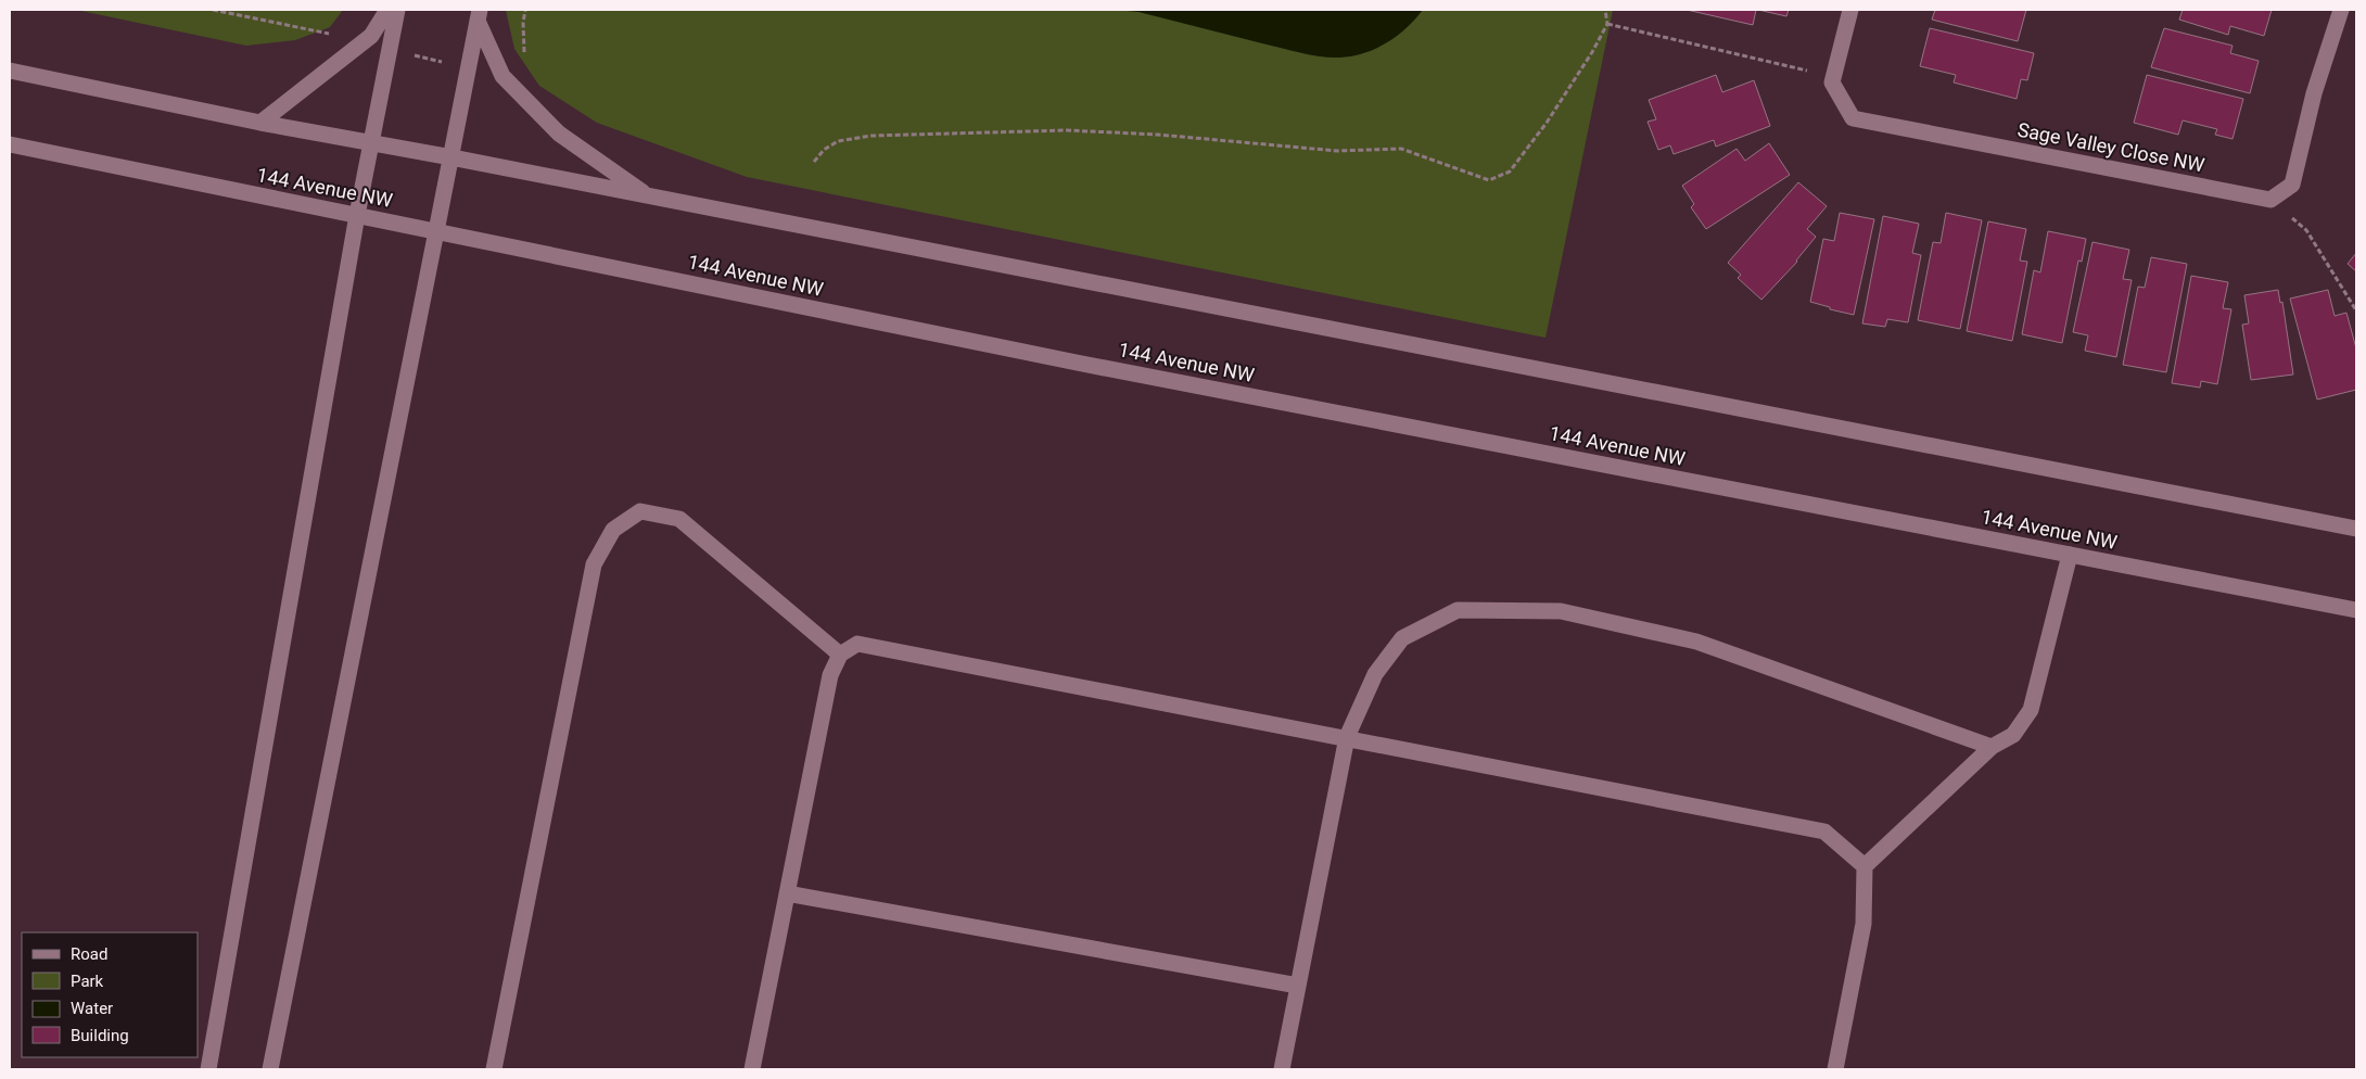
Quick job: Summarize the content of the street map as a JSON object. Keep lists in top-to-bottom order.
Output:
{
  "streets": {
    "street": ["Sage Valley Close NW", "144 Avenue NW"]
  },
  "legend": [
    "Road",
    "Park",
    "Water",
    "Building"
  ]
}
